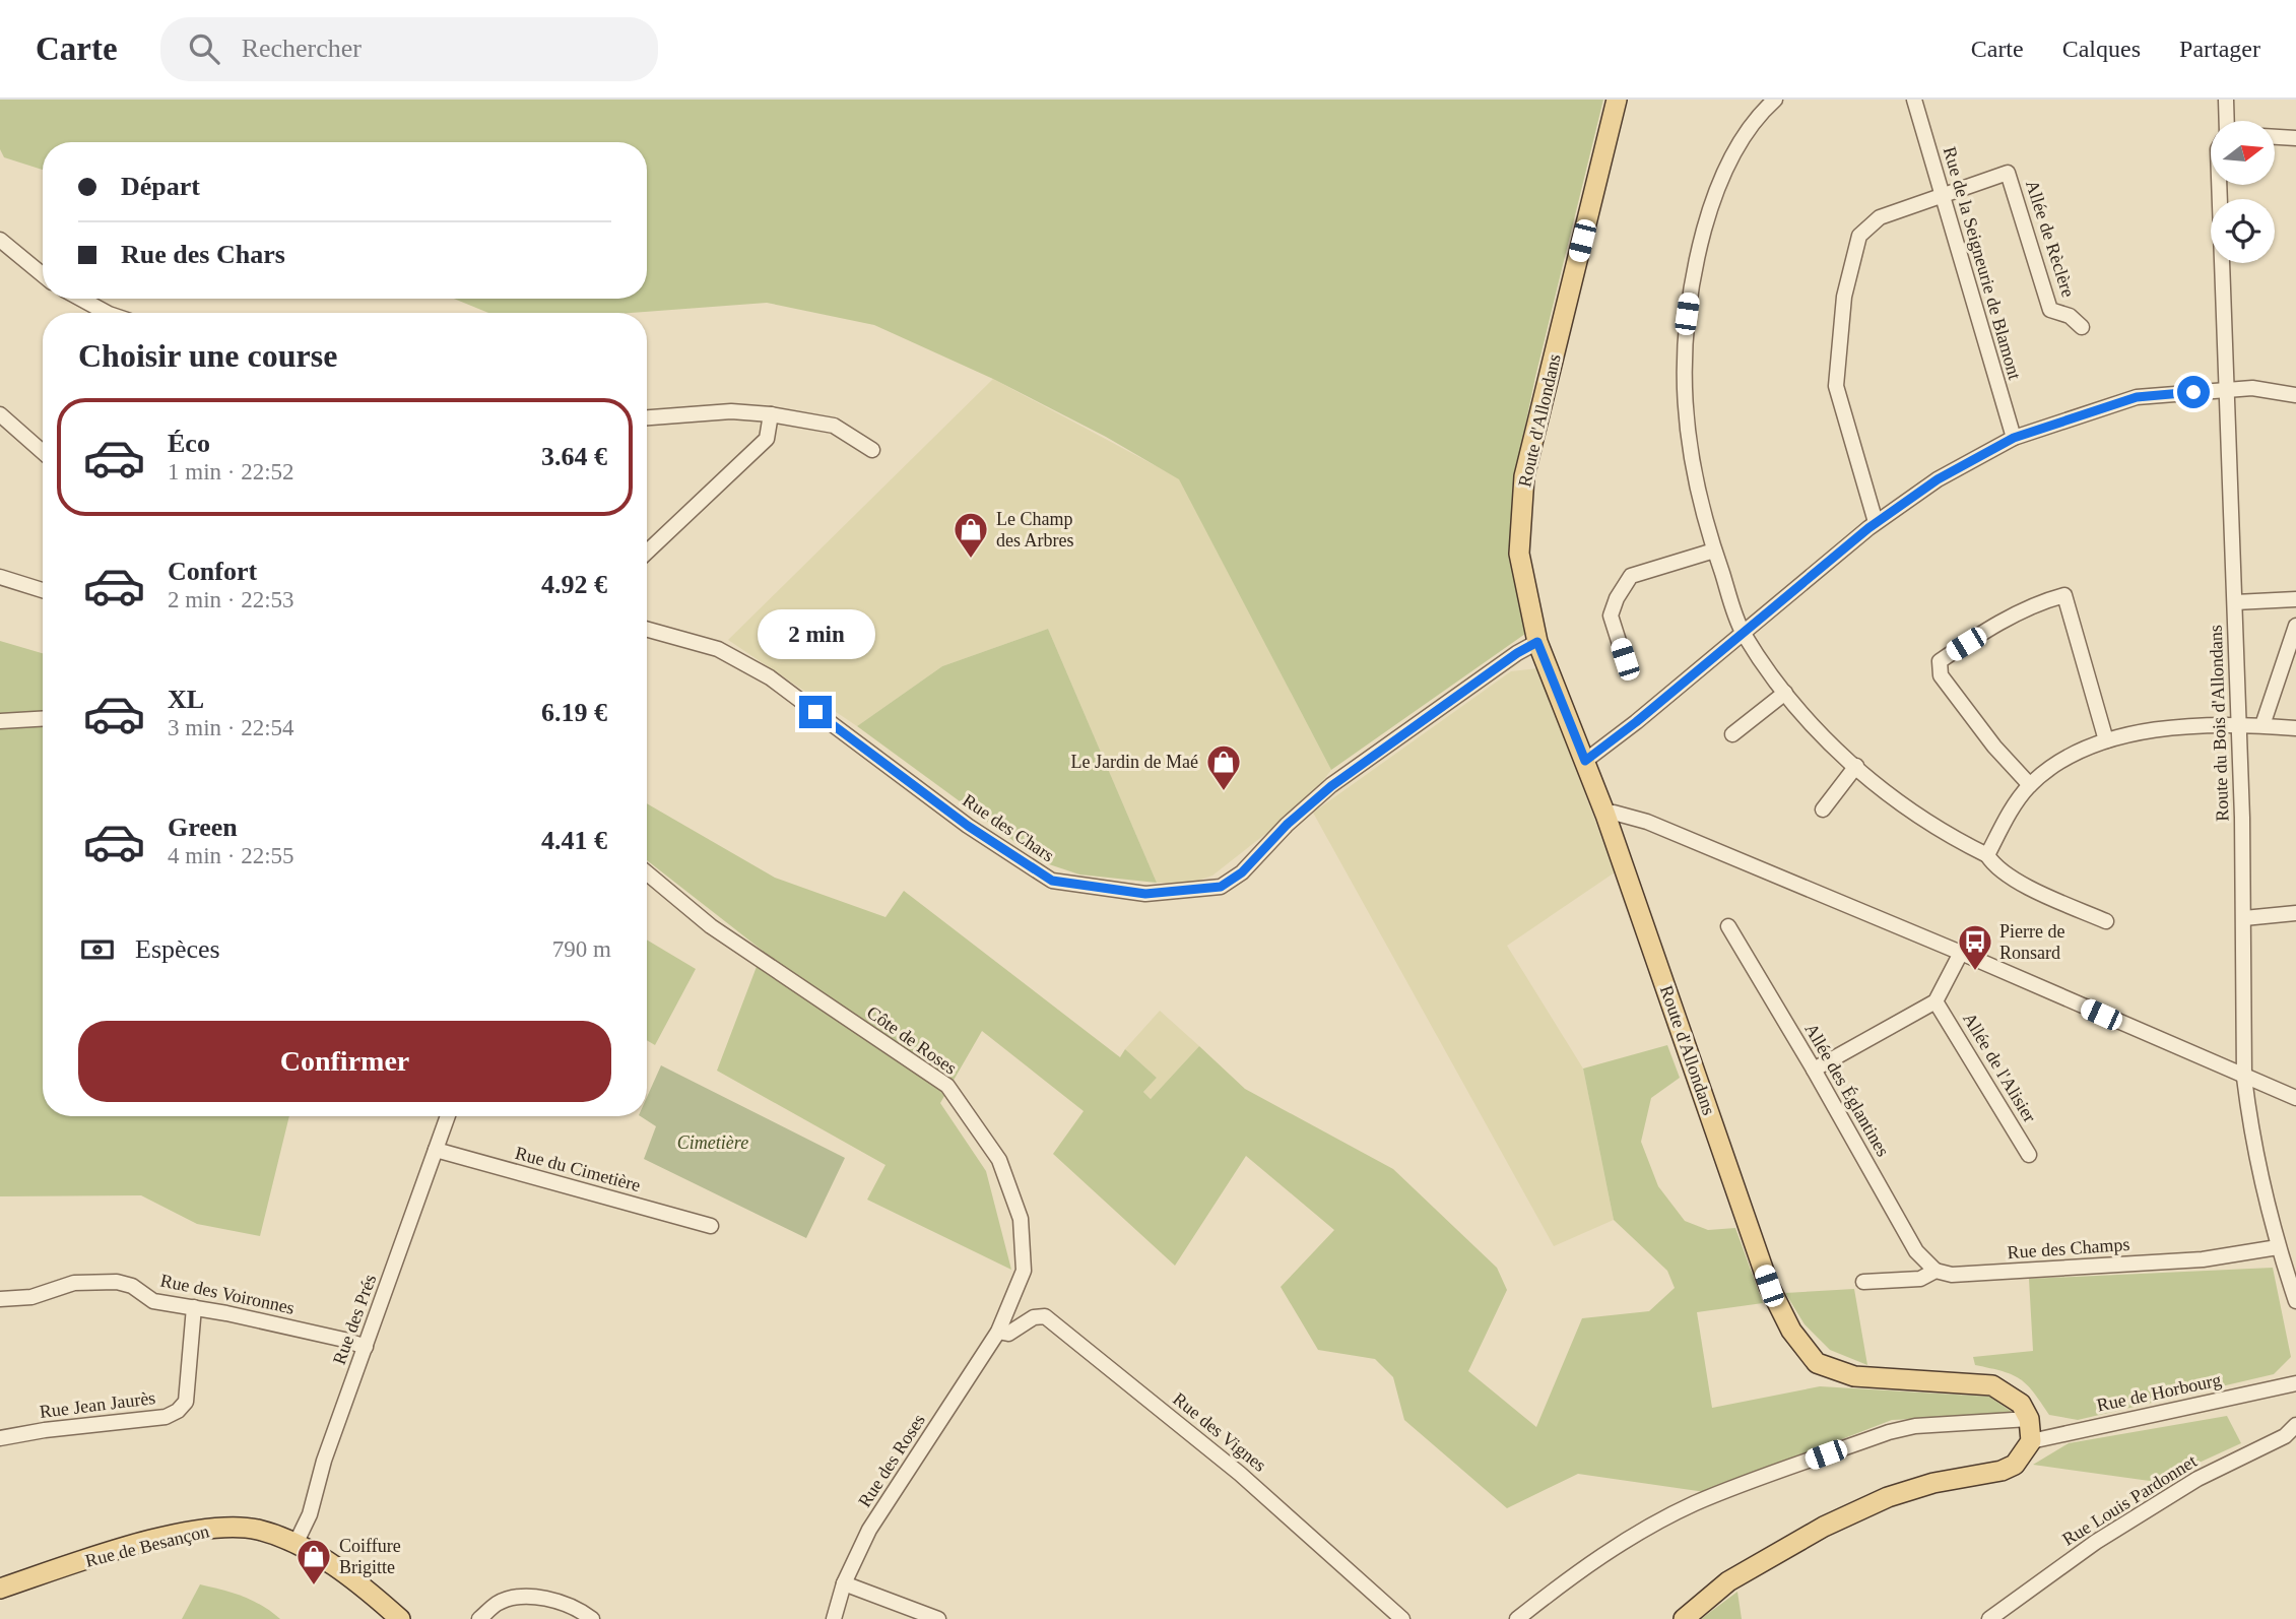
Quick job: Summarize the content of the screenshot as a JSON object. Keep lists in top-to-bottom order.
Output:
{
  "streets": {
    "main road": ["Route d'Allondans", "Rue de Besançon"],
    "street": [
      "Allée de Rèclère",
      "Rue de la Seigneurie de Blamont",
      "Route du Bois d'Allondans",
      "Rue des Chars",
      "Côte de Roses",
      "Allée de l'Alisier",
      "Allée des Églantines",
      "Rue du Cimetière",
      "Rue des Champs",
      "Rue des Voironnes",
      "Rue des Prés",
      "Rue de Horbourg",
      "Rue Jean Jaurès",
      "Rue des Vignes",
      "Rue des Roses",
      "Rue Louis Pardonnet"
    ]
  },
  "crossings": [
    ["Allée de Rèclère", "Rue de la Seigneurie de Blamont"],
    ["Route d'Allondans", "Rue des Chars"],
    ["Route du Bois d'Allondans", "Rue des Champs"],
    ["Côte de Roses", "Rue des Vignes"],
    ["Côte de Roses", "Rue des Roses"],
    ["Allée des Églantines", "Rue des Champs"],
    ["Rue du Cimetière", "Rue des Prés"],
    ["Rue des Voironnes", "Rue des Prés"],
    ["Rue des Voironnes", "Rue Jean Jaurès"],
    ["Rue des Prés", "Rue de Besançon"],
    ["Rue des Vignes", "Rue des Roses"]
  ],
  "parks": ["Cimetière"],
  "places": {
    "shop": ["Le Champ des Arbres", "Le Jardin de Maé", "Coiffure Brigitte"],
    "bus stop": ["Pierre de Ronsard"]
  },
  "north": "right",
  "page": {
    "header": "Carte",
    "search": "Rechercher",
    "nav": ["Carte", "Calques", "Partager"],
    "banner": ["Départ", "Rue des Chars"],
    "heading": "Choisir une course",
    "list": [
      {
        "name": "Éco",
        "note": "1 min · 22:52",
        "value": "3.64 €"
      },
      {
        "name": "Confort",
        "note": "2 min · 22:53",
        "value": "4.92 €"
      },
      {
        "name": "XL",
        "note": "3 min · 22:54",
        "value": "6.19 €"
      },
      {
        "name": "Green",
        "note": "4 min · 22:55",
        "value": "4.41 €"
      }
    ],
    "bubble": "2 min",
    "pay": ["Espèces", "790 m"],
    "buttons": "Confirmer"
  }
}
